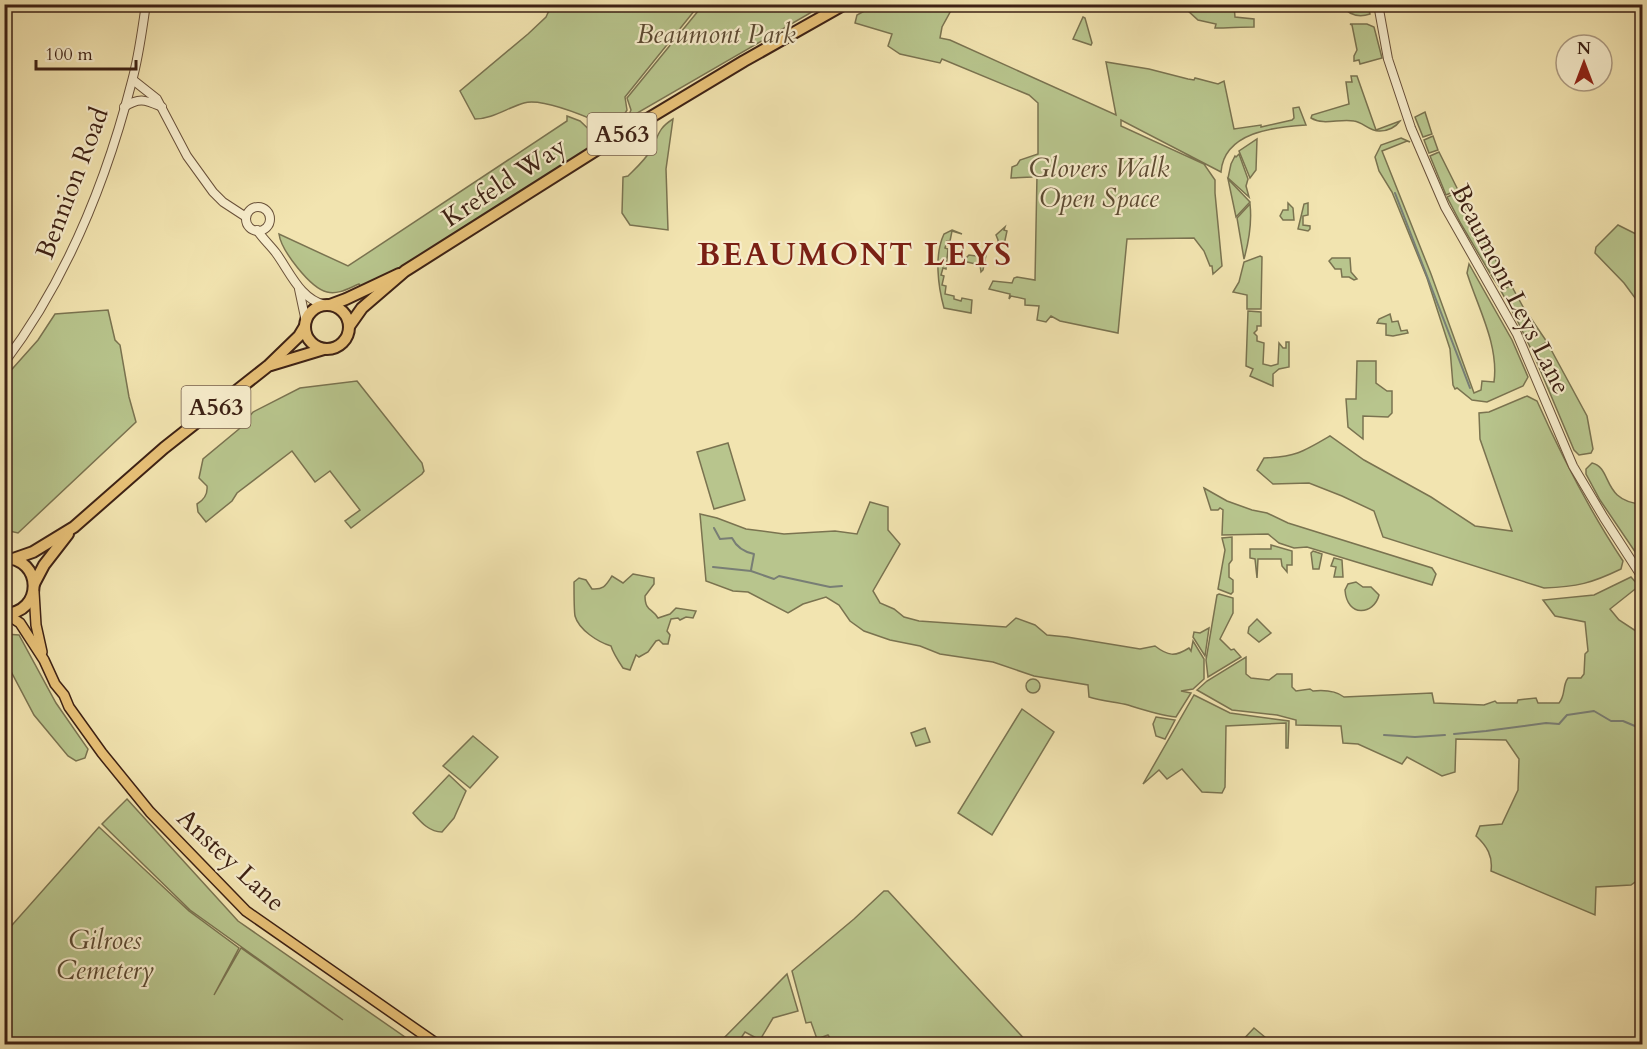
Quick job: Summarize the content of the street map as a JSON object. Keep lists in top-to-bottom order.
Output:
{
  "streets": {
    "highway": ["A563", "Krefeld Way"],
    "main road": ["Anstey Lane"],
    "street": ["Bennion Road", "Beaumont Leys Lane"]
  },
  "crossings": [
    ["A563", "Krefeld Way"],
    ["A563", "Anstey Lane"]
  ],
  "districts": ["BEAUMONT LEYS"],
  "parks": ["Beaumont Park", "Glovers Walk Open Space", "Gilroes Cemetery"],
  "scale_bar": "100 m",
  "north": "top"
}
